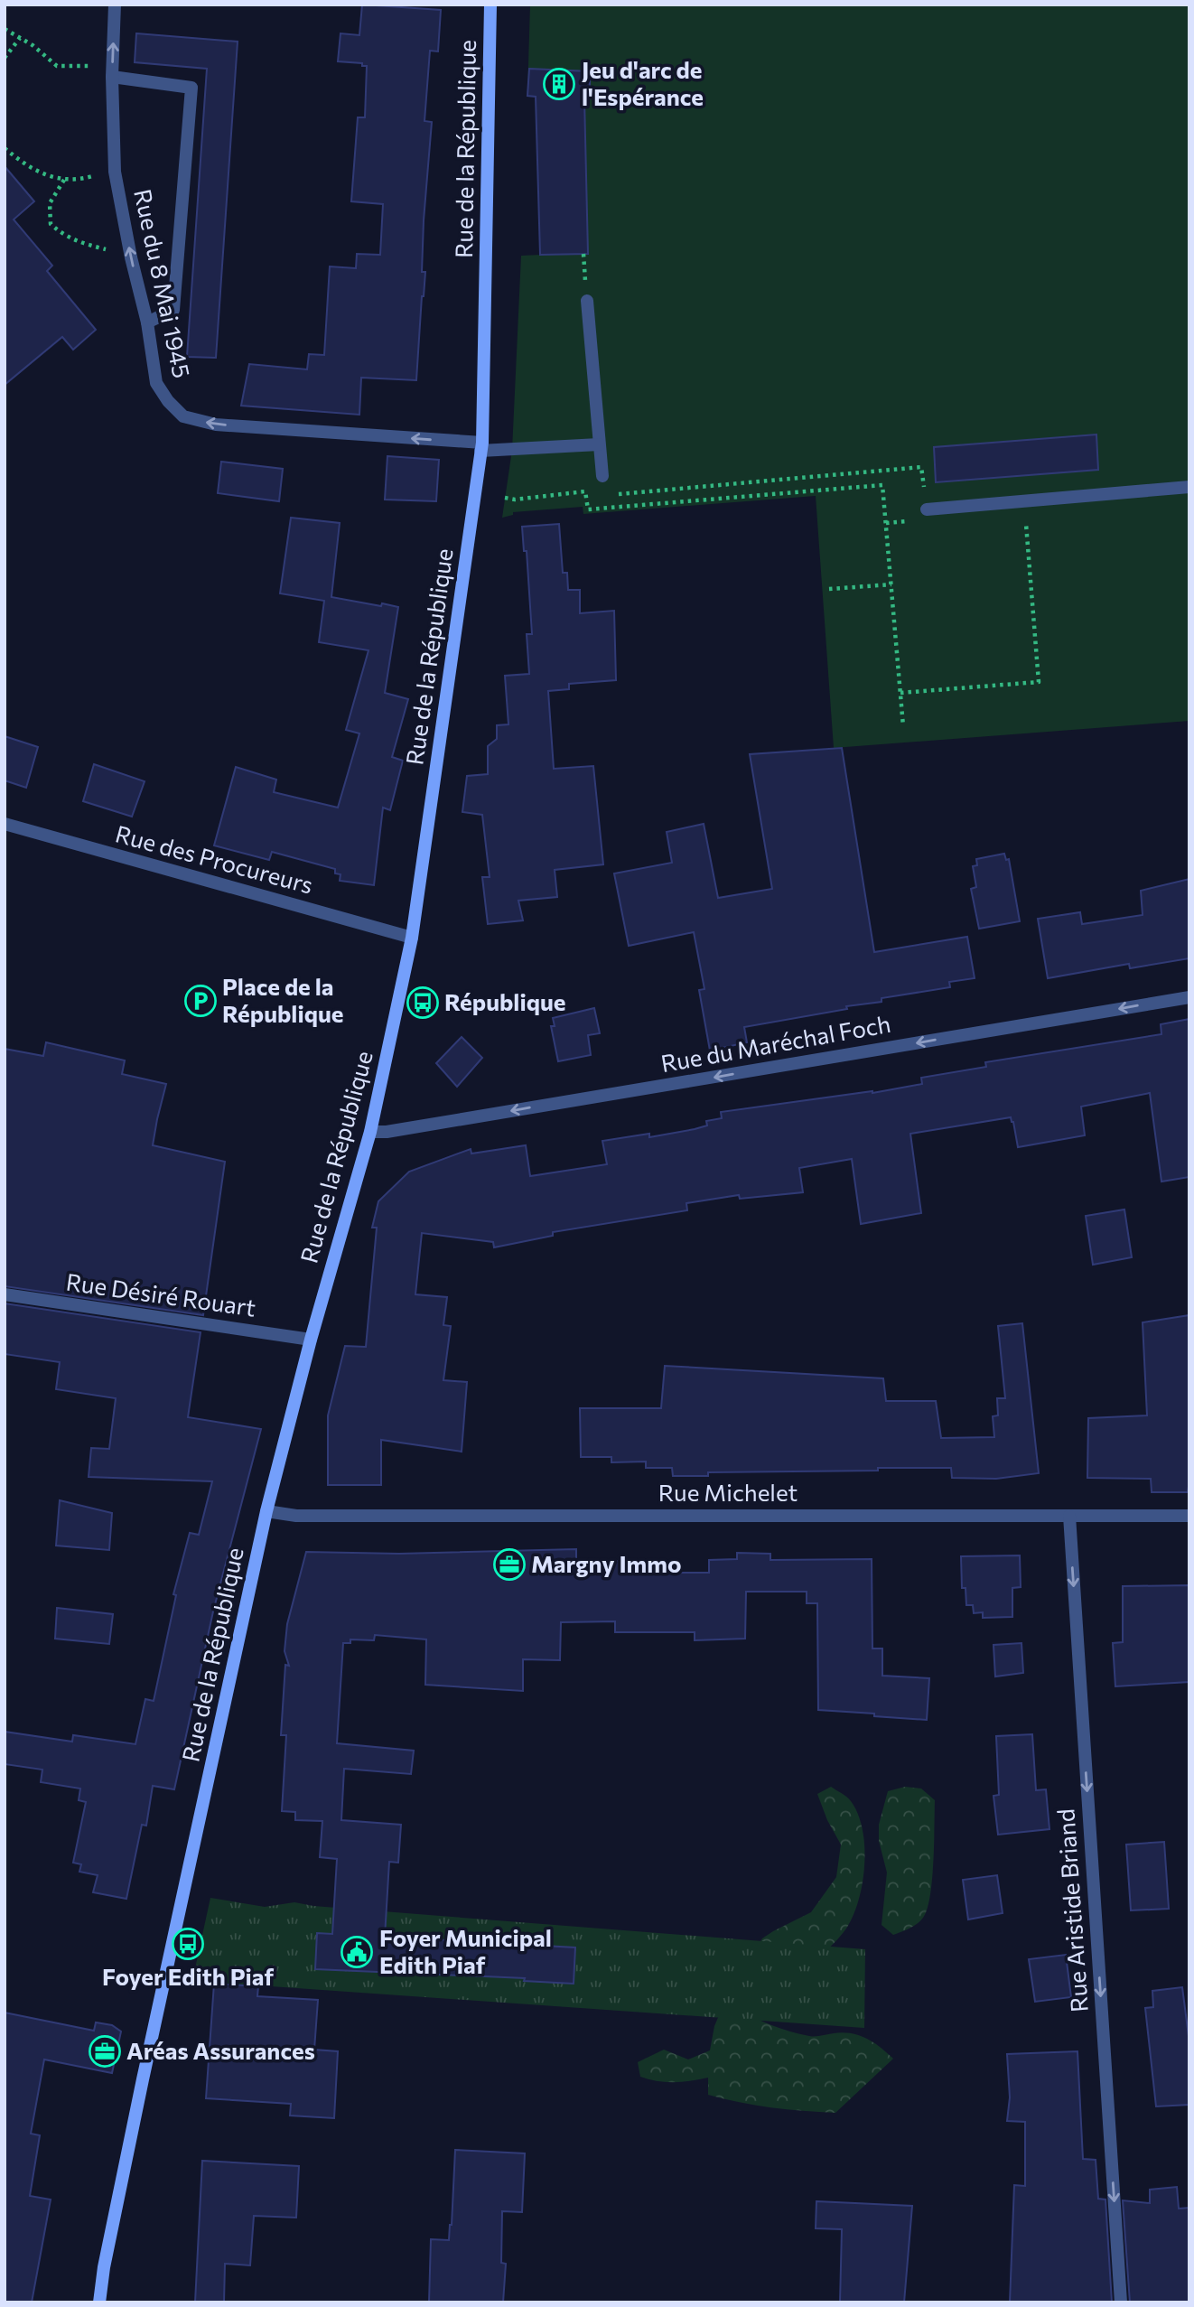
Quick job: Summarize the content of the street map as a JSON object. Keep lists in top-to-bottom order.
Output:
{
  "streets": {
    "street": [
      "Rue de la République",
      "Rue du 8 Mai 1945",
      "Rue des Procureurs",
      "Rue du Maréchal Foch",
      "Rue Désiré Rouart",
      "Rue Michelet",
      "Rue Aristide Briand"
    ]
  },
  "crossings": [
    ["Rue de la République", "Rue du 8 Mai 1945"],
    ["Rue de la République", "Rue des Procureurs"],
    ["Rue de la République", "Rue du Maréchal Foch"],
    ["Rue de la République", "Rue Désiré Rouart"],
    ["Rue de la République", "Rue Michelet"],
    ["Rue Michelet", "Rue Aristide Briand"]
  ],
  "one_way": ["Rue du Maréchal Foch", "Rue Aristide Briand"],
  "places": {
    "building": ["Jeu d'arc de l'Espérance"],
    "parking": ["Place de la République"],
    "bus stop": ["République", "Foyer Edith Piaf"],
    "office": ["Margny Immo", "Aréas Assurances"],
    "public building": ["Foyer Municipal Edith Piaf"]
  }
}
